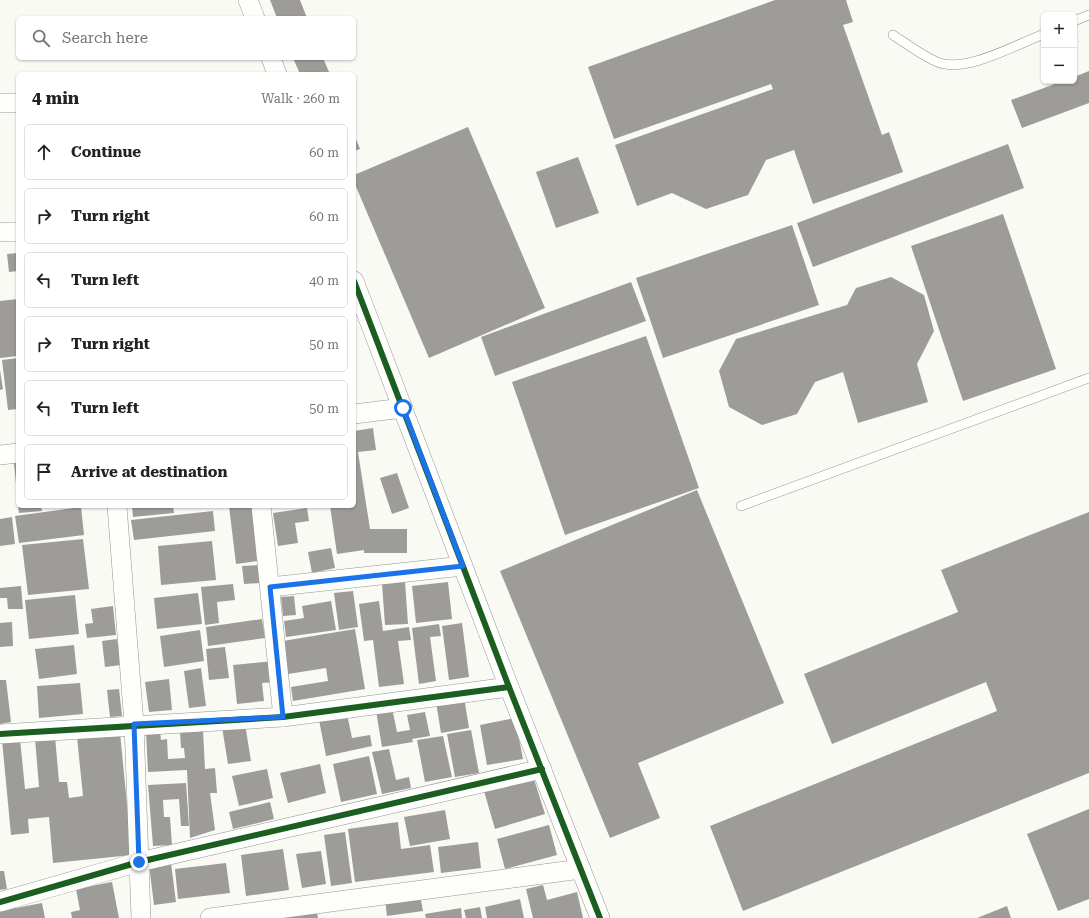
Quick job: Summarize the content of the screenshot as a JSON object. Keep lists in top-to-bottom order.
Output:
{
  "page": {
    "map_buttons": ["+", "−"],
    "search": "Search here",
    "heading": ["4 min", "Walk · 260 m"],
    "list": [
      ["Continue", "60 m"],
      ["Turn right", "60 m"],
      ["Turn left", "40 m"],
      ["Turn right", "50 m"],
      ["Turn left", "50 m"],
      "Arrive at destination"
    ]
  }
}
